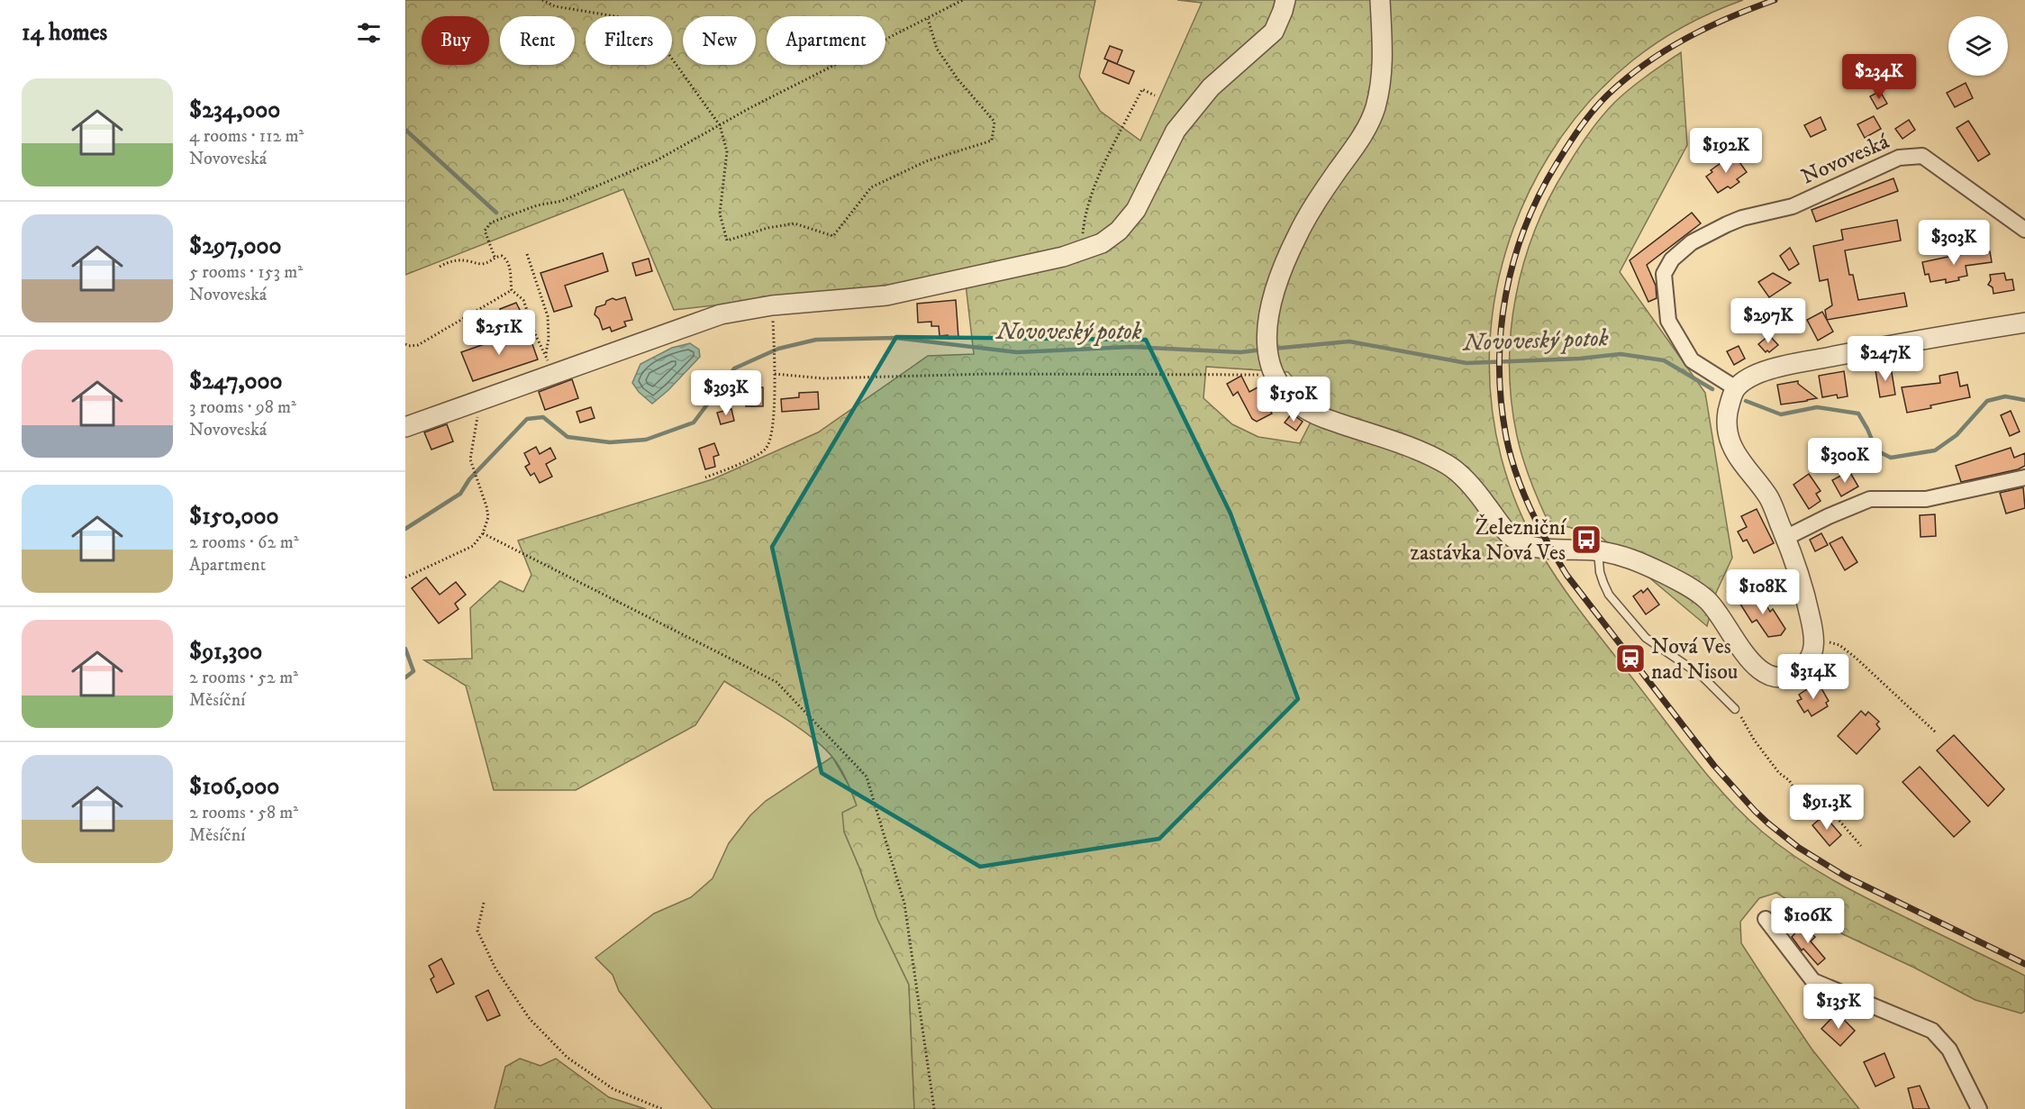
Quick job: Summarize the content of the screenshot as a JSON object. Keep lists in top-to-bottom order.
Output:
{
  "streets": {
    "street": ["Novoveská"]
  },
  "water": ["Novoveský potok"],
  "places": {
    "bus stop": ["Železniční zastávka Nová Ves"],
    "station": ["Nová Ves nad Nisou"]
  },
  "page": {
    "heading": "14 homes",
    "chip": [
      "Buy",
      "Rent",
      "Filters",
      "New",
      "Apartment"
    ],
    "price": [
      "$234K",
      "$192K",
      "$303K",
      "$297K",
      "$251K",
      "$247K",
      "$393K",
      "$150K",
      "$300K",
      "$108K",
      "$314K",
      "$91.3K",
      "$106K",
      "$135K"
    ],
    "list": [
      {
        "name": "$234,000",
        "note": "4 rooms · 112 m² · Novoveská"
      },
      {
        "name": "$297,000",
        "note": "5 rooms · 153 m² · Novoveská"
      },
      {
        "name": "$247,000",
        "note": "3 rooms · 98 m² · Novoveská"
      },
      {
        "name": "$150,000",
        "note": "2 rooms · 62 m² · Apartment"
      },
      {
        "name": "$91,300",
        "note": "2 rooms · 52 m² · Měsíční"
      },
      {
        "name": "$106,000",
        "note": "2 rooms · 58 m² · Měsíční"
      }
    ]
  }
}
